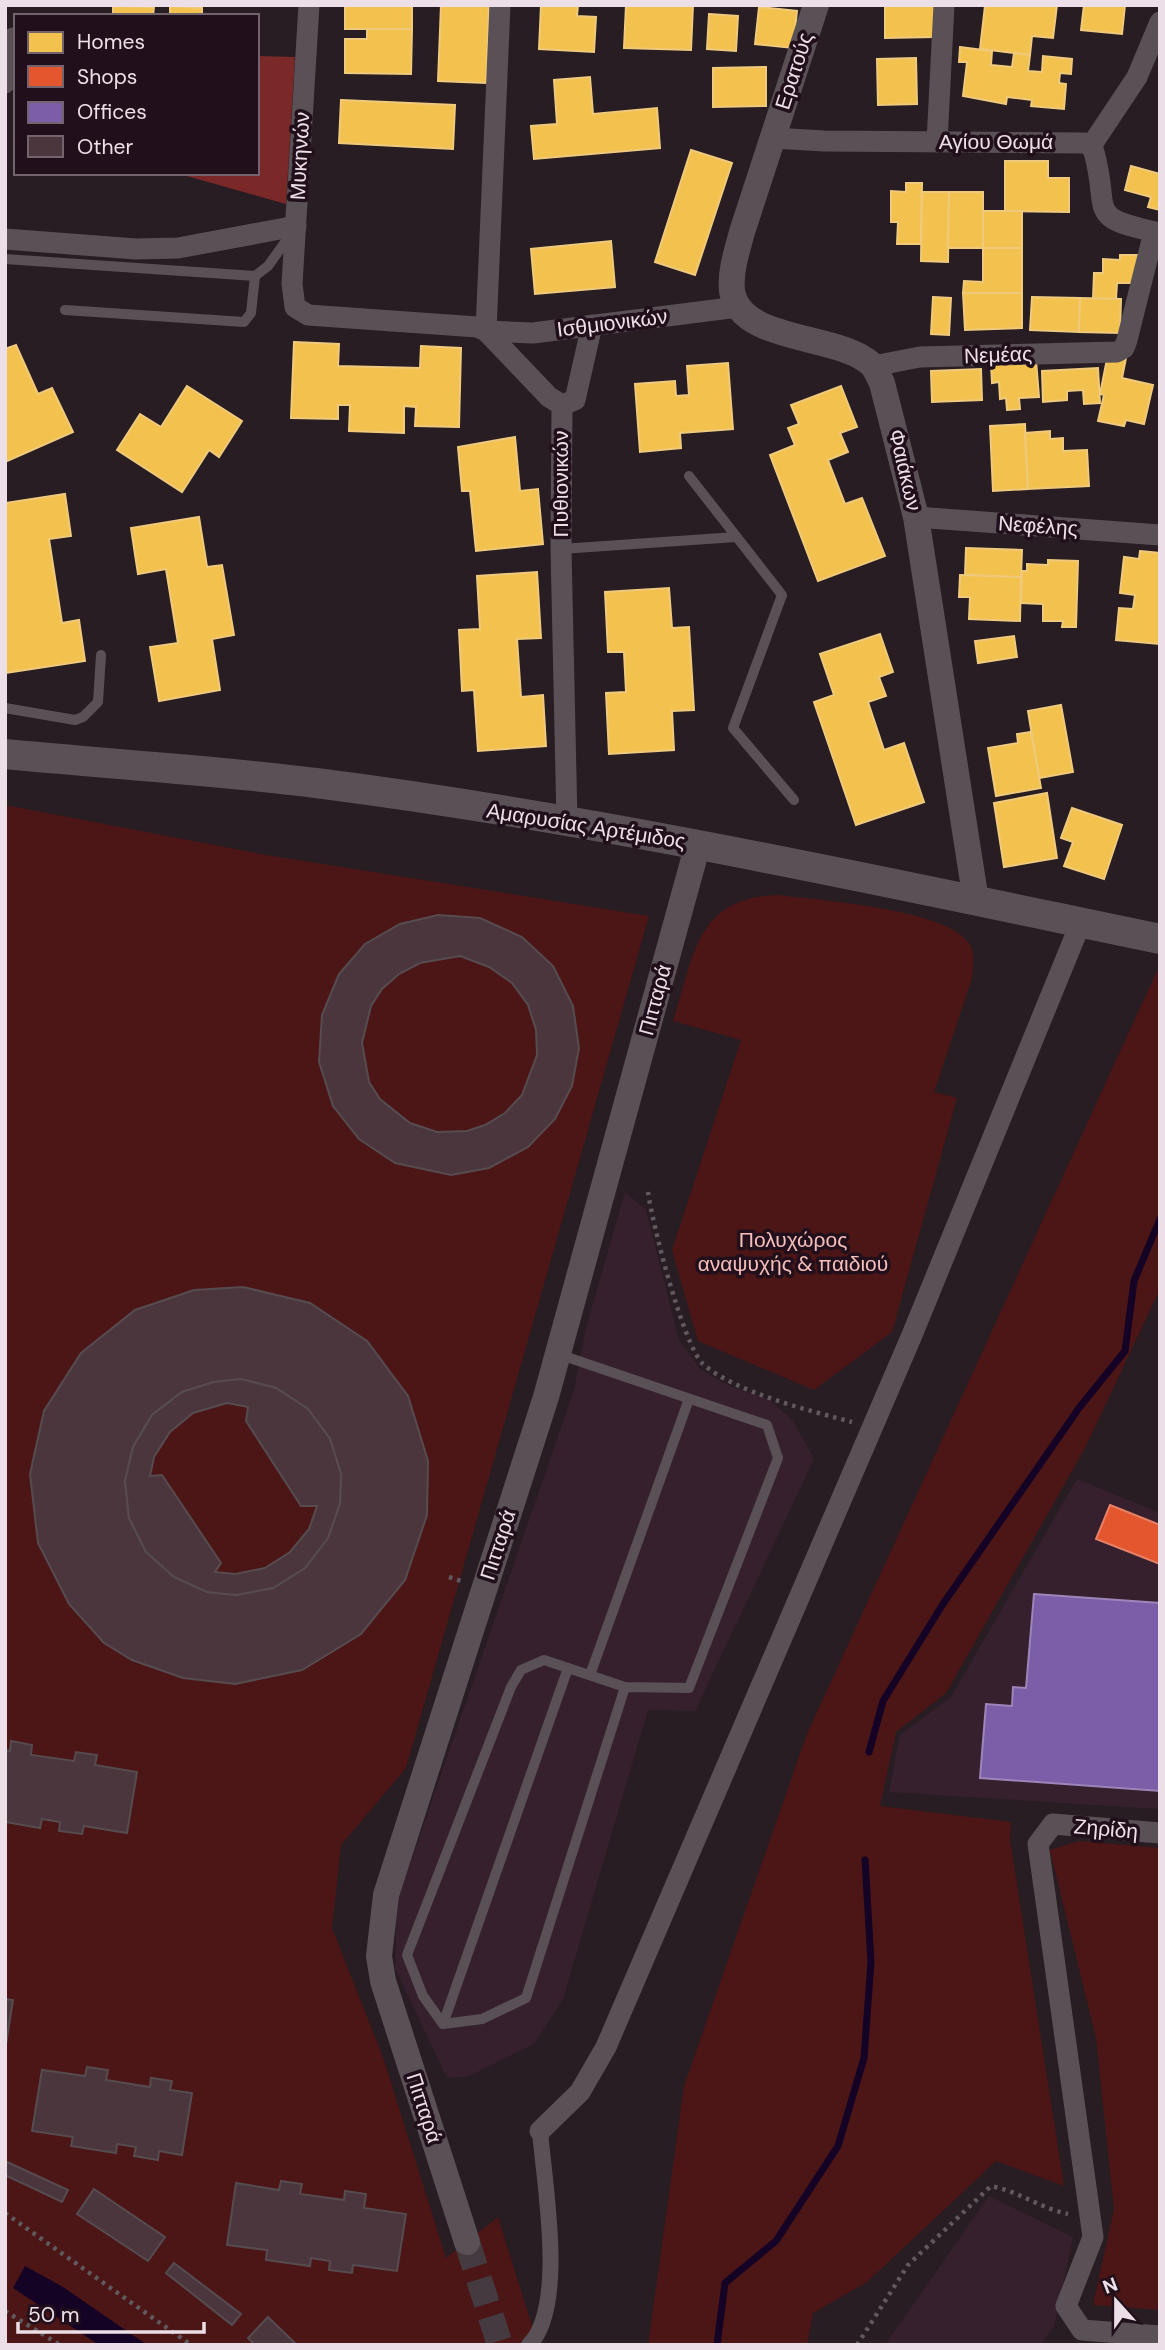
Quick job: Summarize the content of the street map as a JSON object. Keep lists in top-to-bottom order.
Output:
{
  "streets": {
    "main road": ["Αμαρυσίας Αρτέμιδος"],
    "street": [
      "Ερατούς",
      "Αγίου Θωμά",
      "Μυκηνών",
      "Ισθμιονικών",
      "Νεμέας",
      "Φαιάκων",
      "Πυθιονικών",
      "Νεφέλης",
      "Πιτταρά",
      "Ζηρίδη"
    ]
  },
  "crossings": [
    ["Ερατούς", "Αγίου Θωμά"],
    ["Μυκηνών", "Ισθμιονικών"],
    ["Μυκηνών", "Πυθιονικών"],
    ["Ισθμιονικών", "Πυθιονικών"],
    ["Νεμέας", "Φαιάκων"],
    ["Φαιάκων", "Νεφέλης"],
    ["Φαιάκων", "Αμαρυσίας Αρτέμιδος"],
    ["Πυθιονικών", "Αμαρυσίας Αρτέμιδος"],
    ["Αμαρυσίας Αρτέμιδος", "Πιτταρά"]
  ],
  "parks": ["Πολυχώρος αναψυχής & παιδιού"],
  "legend": [
    "Homes",
    "Shops",
    "Offices",
    "Other"
  ],
  "scale_bar": "50 m",
  "north": "top"
}
